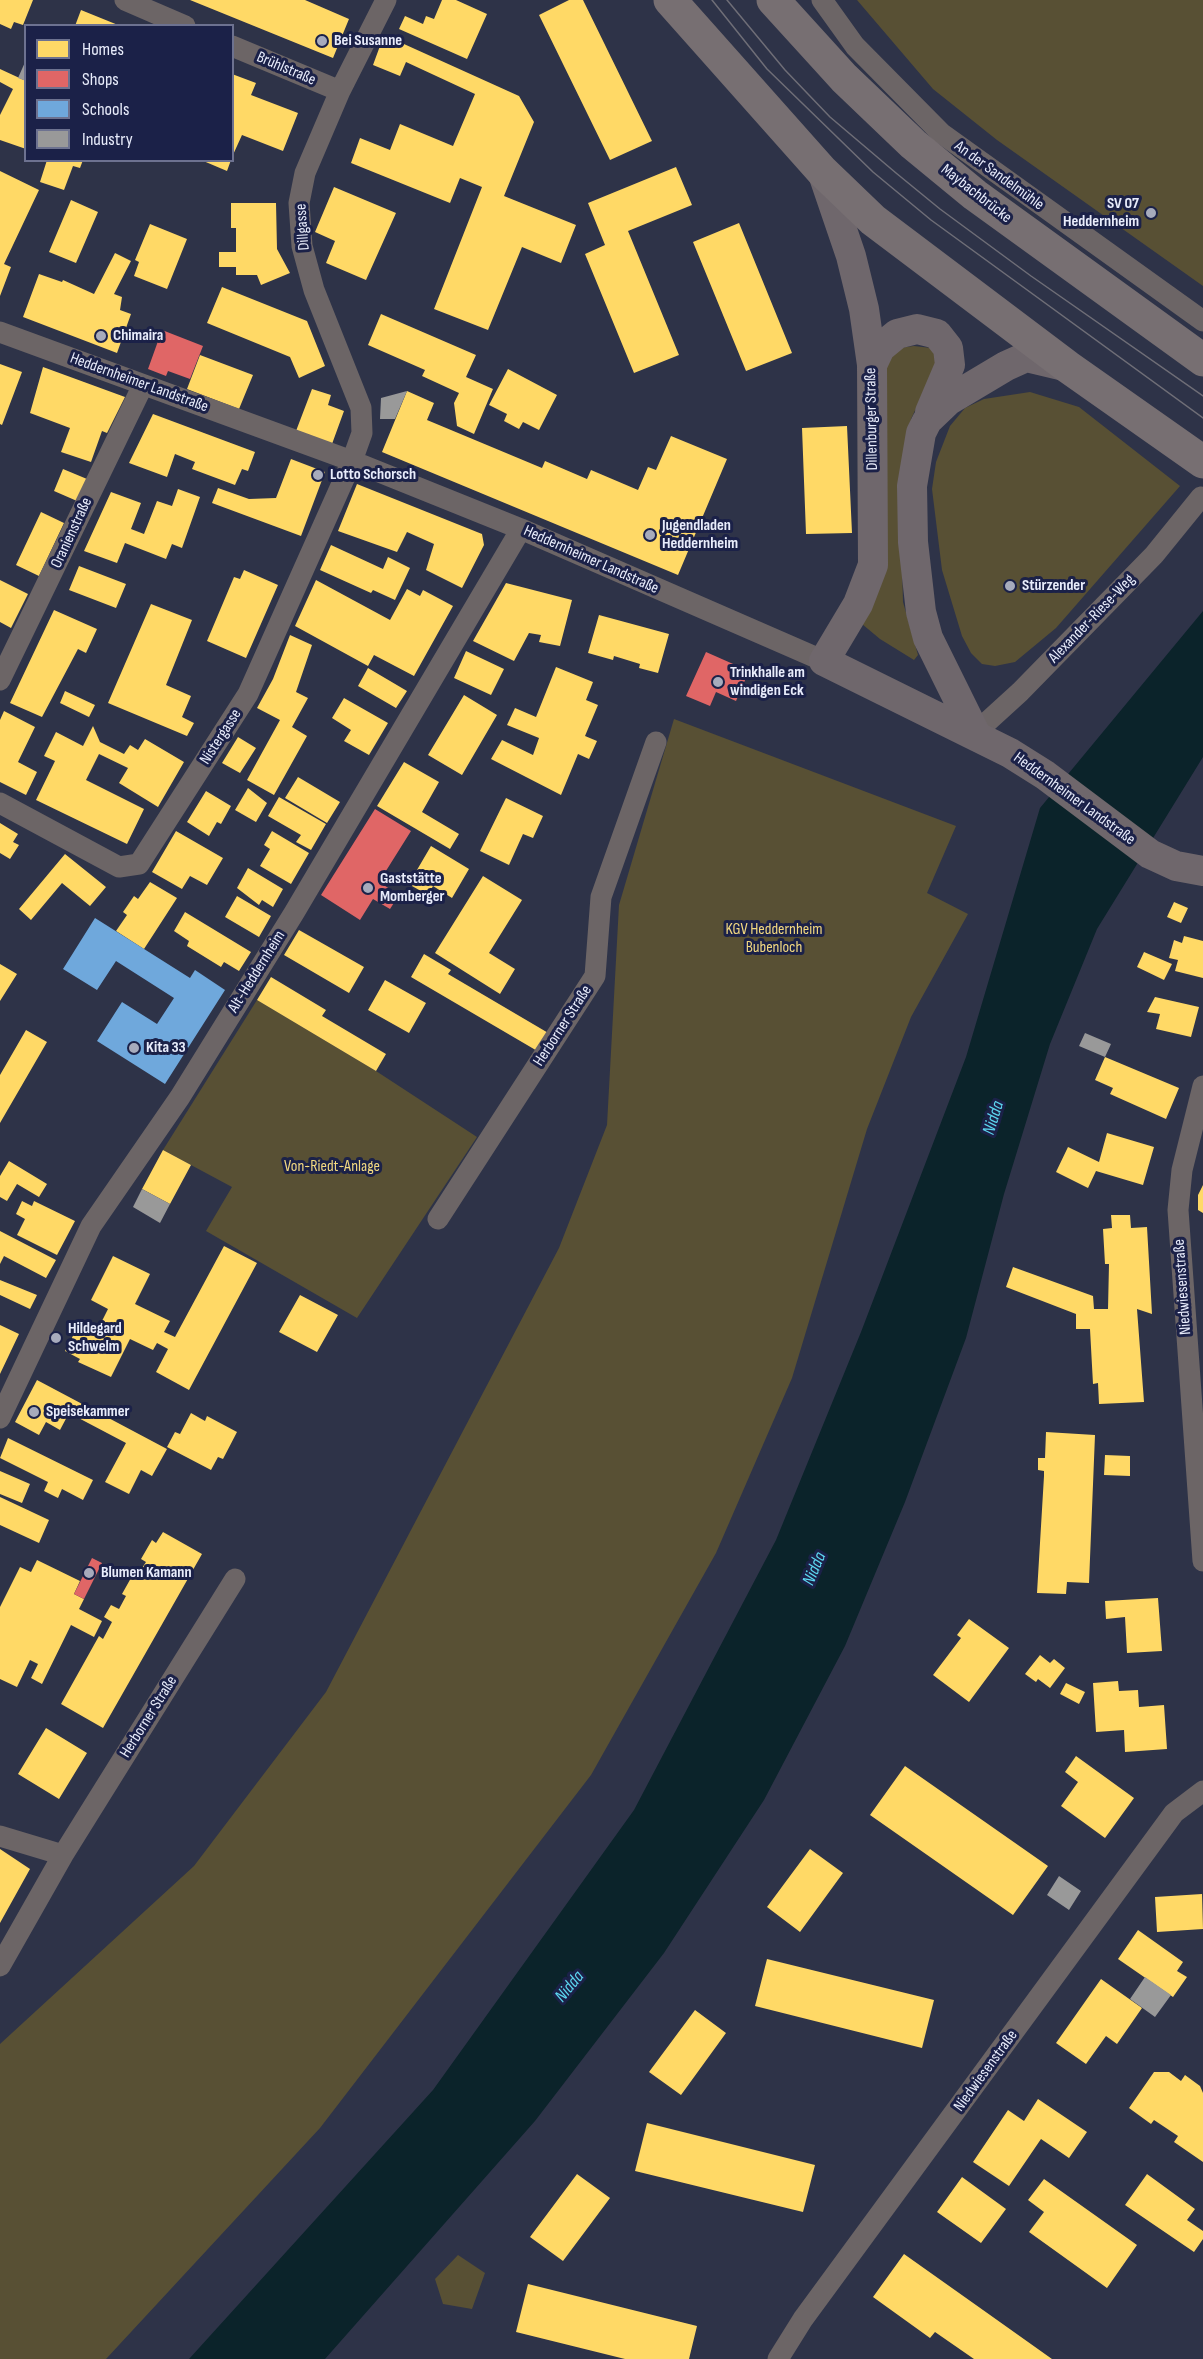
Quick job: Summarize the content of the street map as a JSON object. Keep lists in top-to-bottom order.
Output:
{
  "streets": {
    "main road": ["Maybachbrücke", "Dillenburger Straße"],
    "street": [
      "Brühlstraße",
      "An der Sandelmühle",
      "Dillgasse",
      "Heddernheimer Landstraße",
      "Oranienstraße",
      "Alexander-Riese-Weg",
      "Nistergasse",
      "Alt-Heddernheim",
      "Herborner Straße",
      "Niedwiesenstraße"
    ]
  },
  "crossings": [
    ["Brühlstraße", "Dillgasse"],
    ["Dillgasse", "Heddernheimer Landstraße"],
    ["Dillgasse", "Nistergasse"],
    ["Heddernheimer Landstraße", "Dillenburger Straße"],
    ["Heddernheimer Landstraße", "Oranienstraße"],
    ["Heddernheimer Landstraße", "Alexander-Riese-Weg"],
    ["Heddernheimer Landstraße", "Nistergasse"],
    ["Heddernheimer Landstraße", "Alt-Heddernheim"]
  ],
  "water": ["Nidda"],
  "parks": ["KGV Heddernheim Bubenloch", "Von-Riedt-Anlage"],
  "places": [
    "Bei Susanne",
    "SV 07 Heddernheim",
    "Chimaira",
    "Lotto Schorsch",
    "Jugendladen Heddernheim",
    "Stürzender",
    "Trinkhalle am windigen Eck",
    "Gaststätte Momberger",
    "Kita 33",
    "Hildegard Schwelm",
    "Speisekammer",
    "Blumen Kamann"
  ],
  "legend": [
    "Homes",
    "Shops",
    "Schools",
    "Industry"
  ]
}
